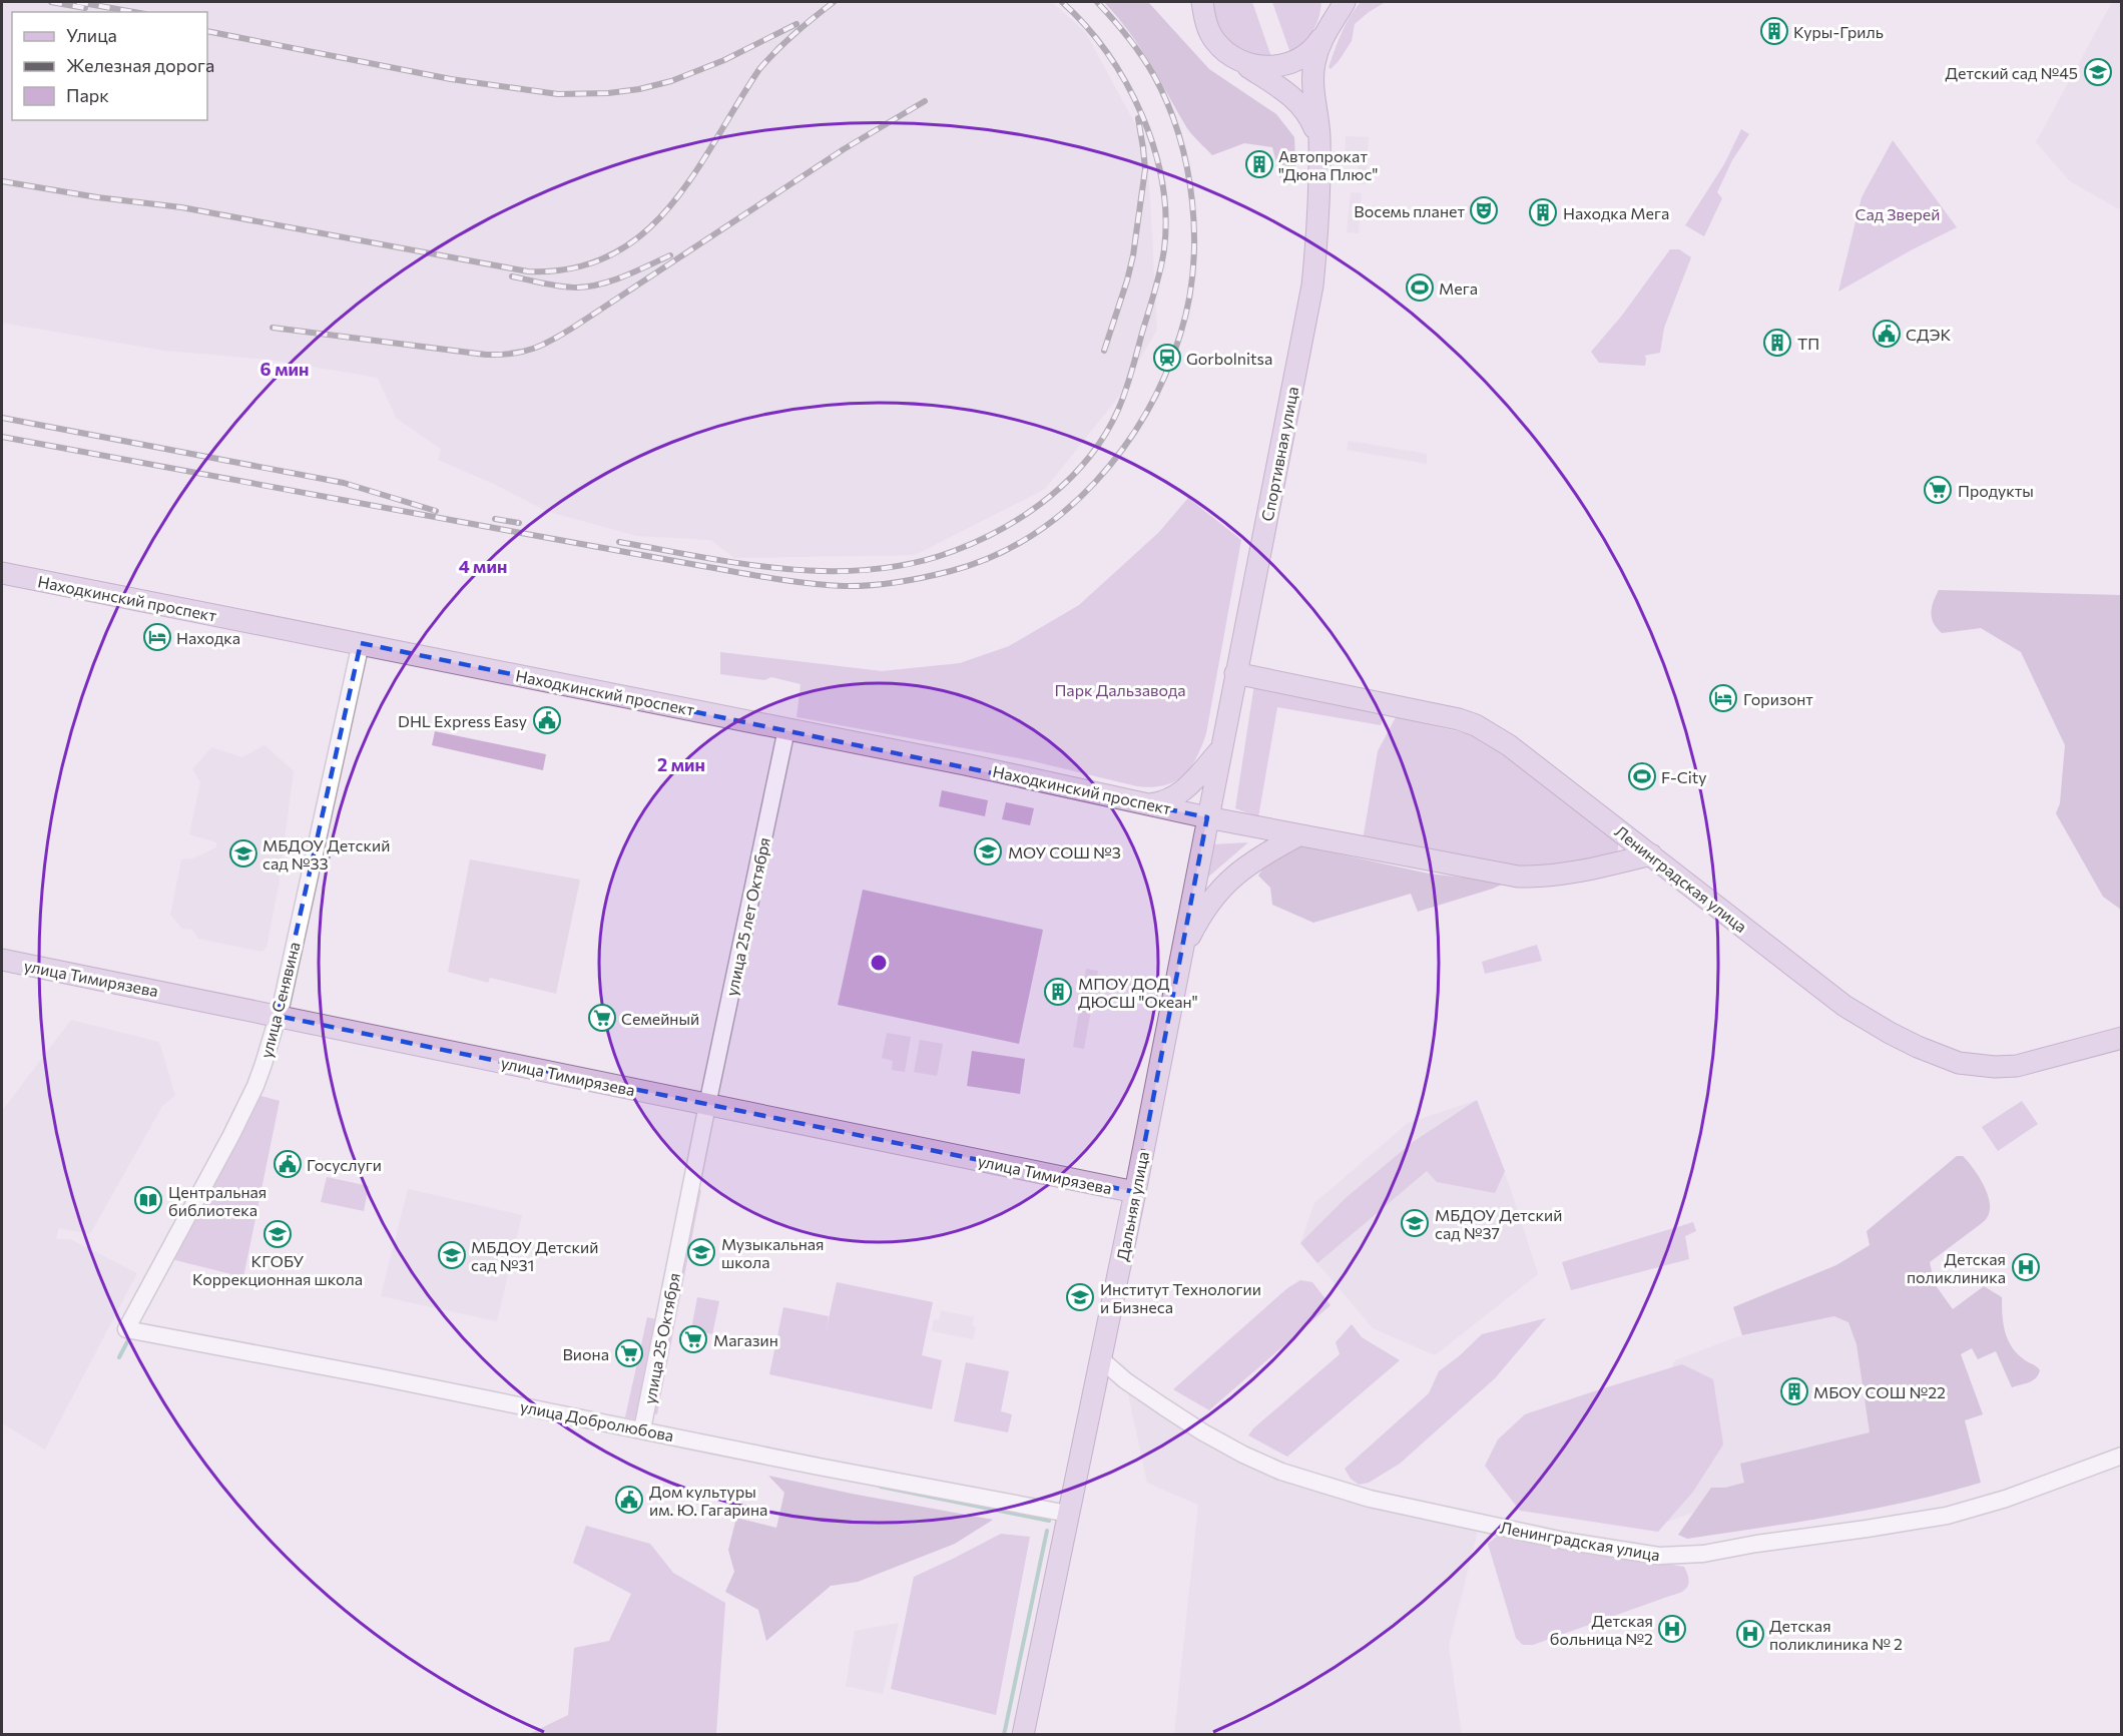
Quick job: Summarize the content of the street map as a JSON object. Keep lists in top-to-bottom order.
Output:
{
  "streets": {
    "main road": [
      "Спортивная улица",
      "Находкинский проспект",
      "Ленинградская улица",
      "улица Тимирязева",
      "Дальняя улица"
    ],
    "street": [
      "улица 25 лет Октября",
      "улица Сенявина",
      "улица 25 Октября",
      "улица Добролюбова"
    ]
  },
  "crossings": [
    ["Спортивная улица", "Находкинский проспект"],
    ["Спортивная улица", "Ленинградская улица"],
    ["Спортивная улица", "Дальняя улица"],
    ["Находкинский проспект", "Ленинградская улица"],
    ["Находкинский проспект", "улица 25 лет Октября"],
    ["Находкинский проспект", "улица Сенявина"],
    ["Находкинский проспект", "Дальняя улица"],
    ["Ленинградская улица", "Дальняя улица"],
    ["улица 25 лет Октября", "улица Тимирязева"],
    ["улица 25 лет Октября", "улица 25 Октября"],
    ["улица Тимирязева", "улица Сенявина"],
    ["улица Тимирязева", "Дальняя улица"],
    ["улица Тимирязева", "улица 25 Октября"],
    ["улица Сенявина", "улица Добролюбова"],
    ["Дальняя улица", "улица Добролюбова"],
    ["улица 25 Октября", "улица Добролюбова"]
  ],
  "parks": ["Сад Зверей", "Парк Дальзавода"],
  "places": {
    "building": [
      "Куры-Гриль",
      "Автопрокат \"Дюна Плюс\"",
      "Находка Мега",
      "ТП",
      "МПОУ ДОД ДЮСШ \"Океан\"",
      "МБОУ СОШ №22"
    ],
    "school or university": [
      "Детский сад №45",
      "МОУ СОШ №3",
      "МБДОУ Детский сад №33",
      "МБДОУ Детский сад №37",
      "КГОБУ Коррекционная школа",
      "Музыкальная школа",
      "МБДОУ Детский сад №31",
      "Институт Технологии и Бизнеса"
    ],
    "theatre": ["Восемь планет"],
    "sports": ["Мега", "F-City"],
    "public building": [
      "СДЭК",
      "DHL Express Easy",
      "Госуслуги",
      "Дом культуры им. Ю. Гагарина"
    ],
    "station": ["Gorbolnitsa"],
    "supermarket": [
      "Продукты",
      "Семейный",
      "Магазин",
      "Виона"
    ],
    "hotel": ["Находка", "Горизонт"],
    "library": ["Центральная библиотека"],
    "hospital": ["Детская поликлиника", "Детская больница №2", "Детская поликлиника № 2"]
  },
  "legend": ["Улица", "Железная дорога", "Парк"],
  "rings": ["6 мин", "4 мин", "2 мин"]
}
